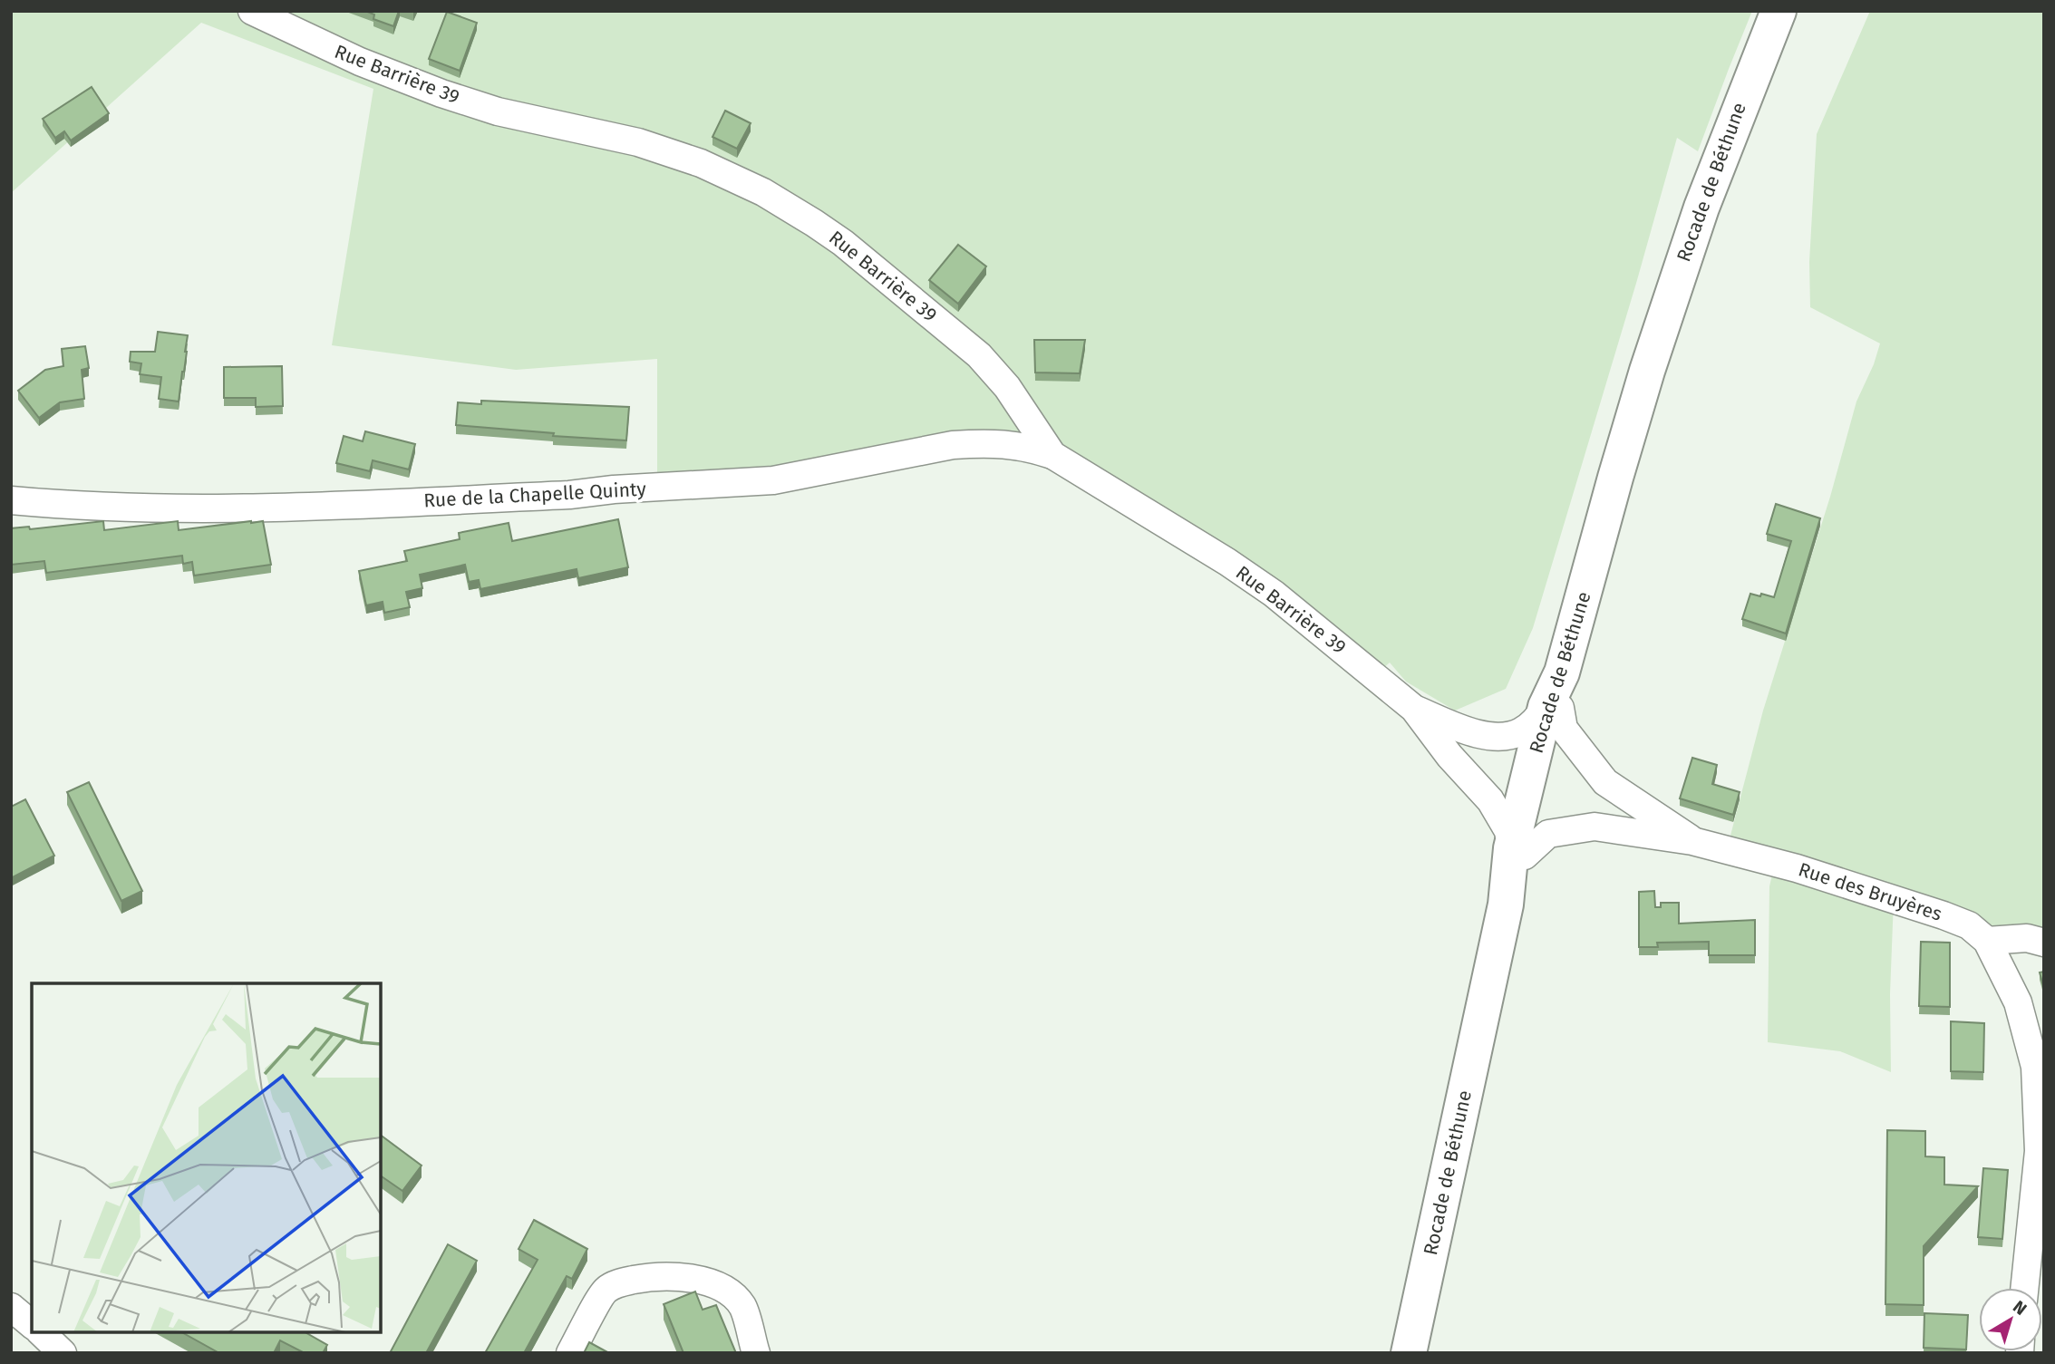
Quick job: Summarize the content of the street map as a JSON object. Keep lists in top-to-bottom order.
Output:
{
  "streets": {
    "main road": ["Rocade de Béthune"],
    "street": ["Rue Barrière 39", "Rue de la Chapelle Quinty", "Rue des Bruyères"]
  },
  "crossings": [
    ["Rue Barrière 39", "Rocade de Béthune"],
    ["Rue Barrière 39", "Rue de la Chapelle Quinty"],
    ["Rue Barrière 39", "Rue des Bruyères"],
    ["Rocade de Béthune", "Rue des Bruyères"]
  ],
  "north": "top right"
}
